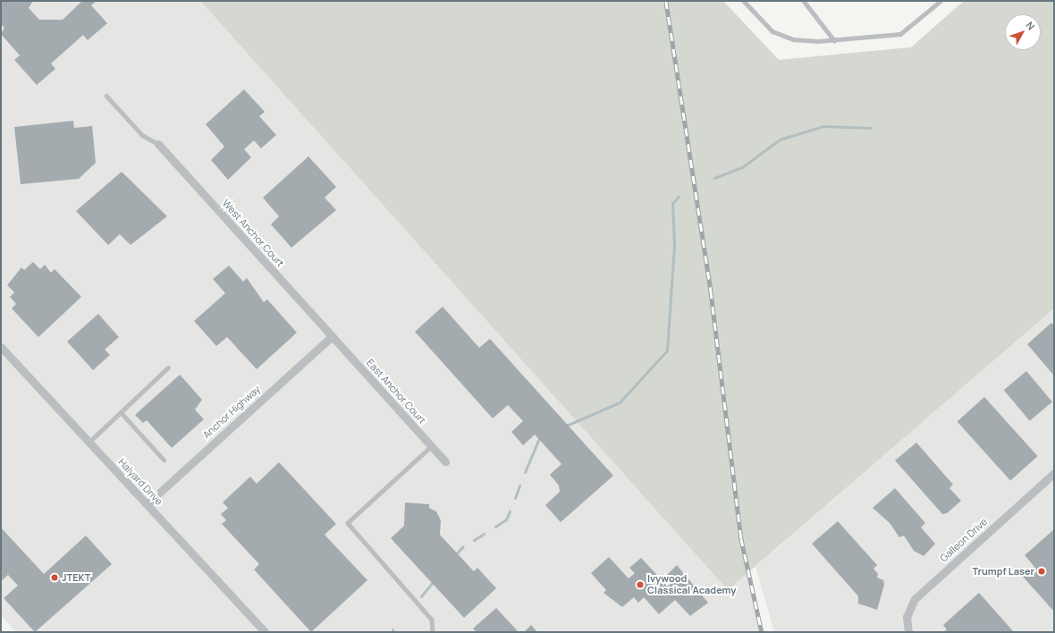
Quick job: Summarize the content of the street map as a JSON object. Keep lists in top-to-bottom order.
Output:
{
  "streets": {
    "street": [
      "West Anchor Court",
      "East Anchor Court",
      "Anchor Highway",
      "Halyard Drive",
      "Galleon Drive"
    ]
  },
  "crossings": [
    ["West Anchor Court", "East Anchor Court"],
    ["West Anchor Court", "Anchor Highway"],
    ["East Anchor Court", "Anchor Highway"],
    ["Anchor Highway", "Halyard Drive"]
  ],
  "places": ["Trumpf Laser", "JTEKT", "Ivywood Classical Academy"],
  "north": "top right"
}
